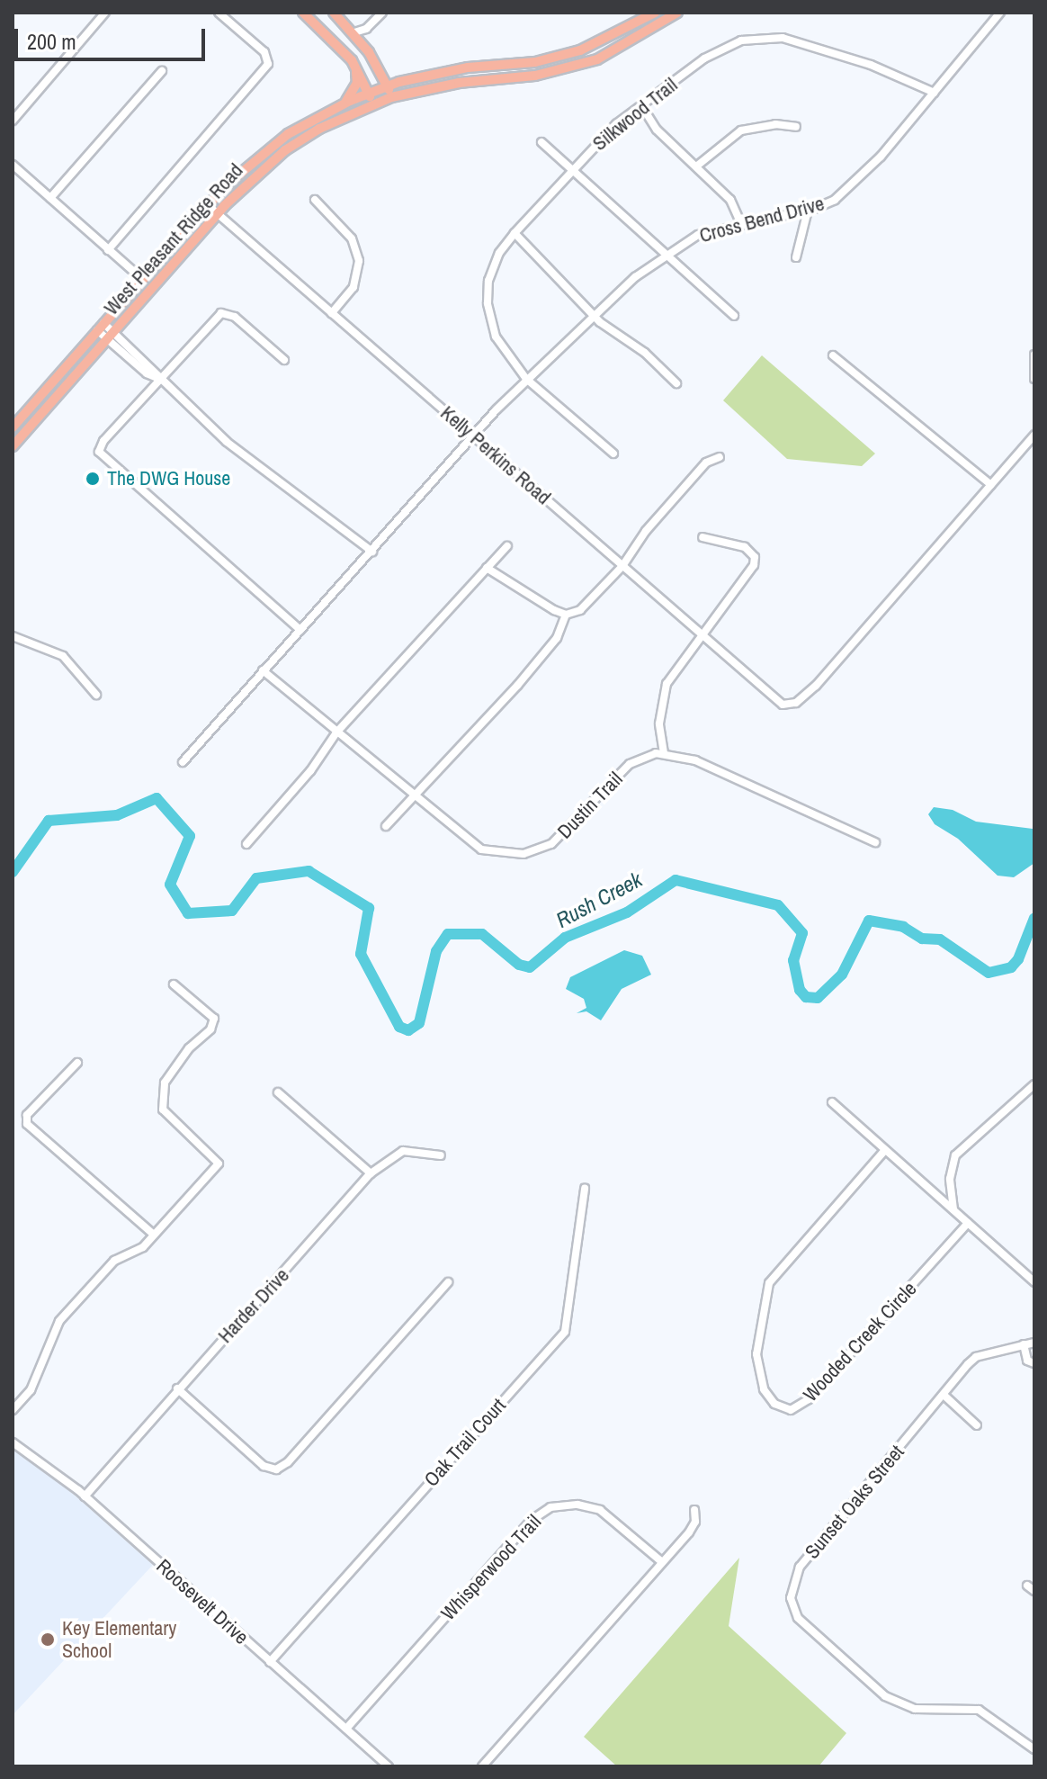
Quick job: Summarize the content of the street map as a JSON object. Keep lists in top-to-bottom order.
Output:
{
  "streets": {
    "main road": ["West Pleasant Ridge Road"],
    "street": [
      "Silkwood Trail",
      "Cross Bend Drive",
      "Kelly Perkins Road",
      "Dustin Trail",
      "Harder Drive",
      "Wooded Creek Circle",
      "Oak Trail Court",
      "Sunset Oaks Street",
      "Whisperwood Trail",
      "Roosevelt Drive"
    ]
  },
  "crossings": [
    ["Silkwood Trail", "Cross Bend Drive"],
    ["Cross Bend Drive", "Kelly Perkins Road"],
    ["Cross Bend Drive", "Dustin Trail"],
    ["West Pleasant Ridge Road", "Kelly Perkins Road"],
    ["Harder Drive", "Roosevelt Drive"],
    ["Oak Trail Court", "Roosevelt Drive"],
    ["Whisperwood Trail", "Roosevelt Drive"]
  ],
  "water": ["Rush Creek"],
  "places": ["The DWG House", "Key Elementary School"],
  "scale_bar": "200 m"
}
